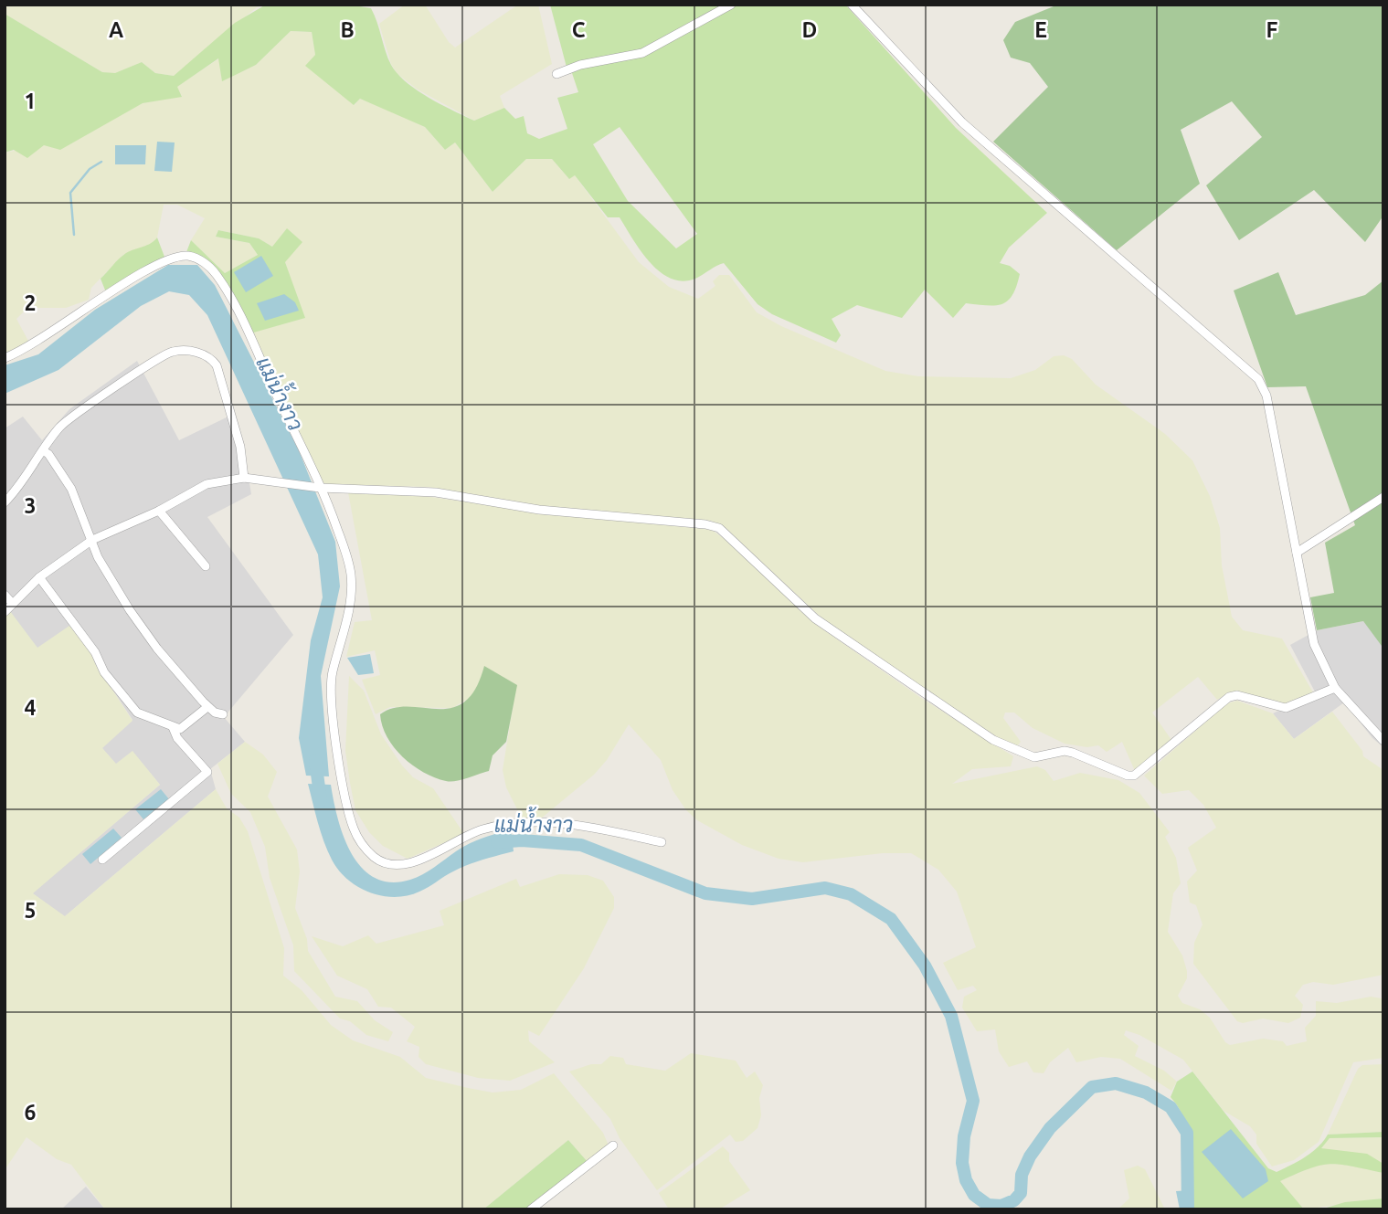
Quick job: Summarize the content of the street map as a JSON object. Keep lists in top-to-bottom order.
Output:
{
  "water": ["แม่น้ำงาว"],
  "grid": {
    "columns": [
      "A",
      "B",
      "C",
      "D",
      "E",
      "F"
    ],
    "rows": [
      "1",
      "2",
      "3",
      "4",
      "5",
      "6"
    ]
  }
}
